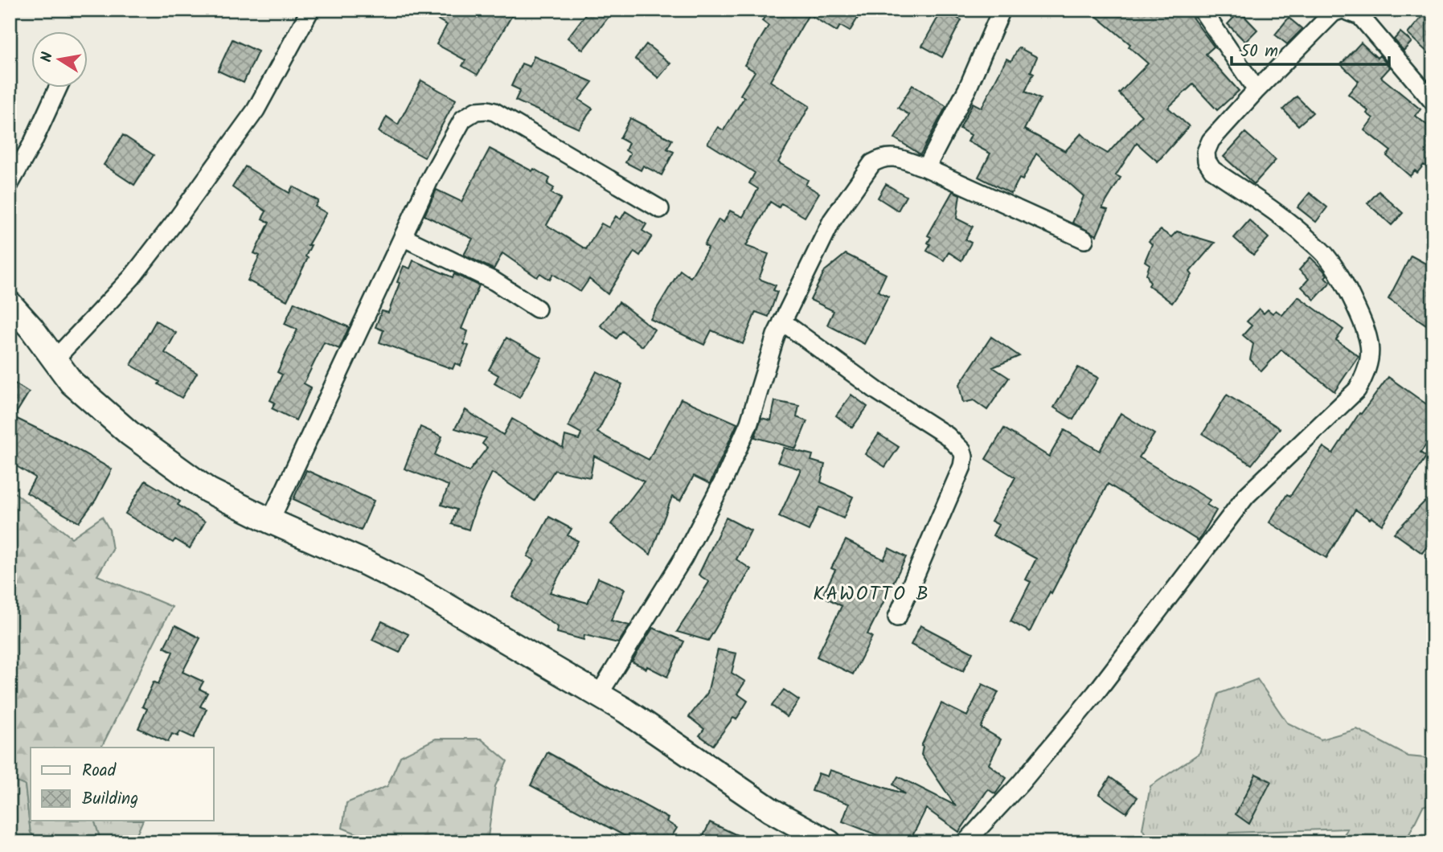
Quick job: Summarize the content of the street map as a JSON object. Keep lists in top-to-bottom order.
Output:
{
  "districts": ["KAWOTTO B"],
  "legend": ["Road", "Building"],
  "scale_bar": "50 m",
  "north": "left"
}
